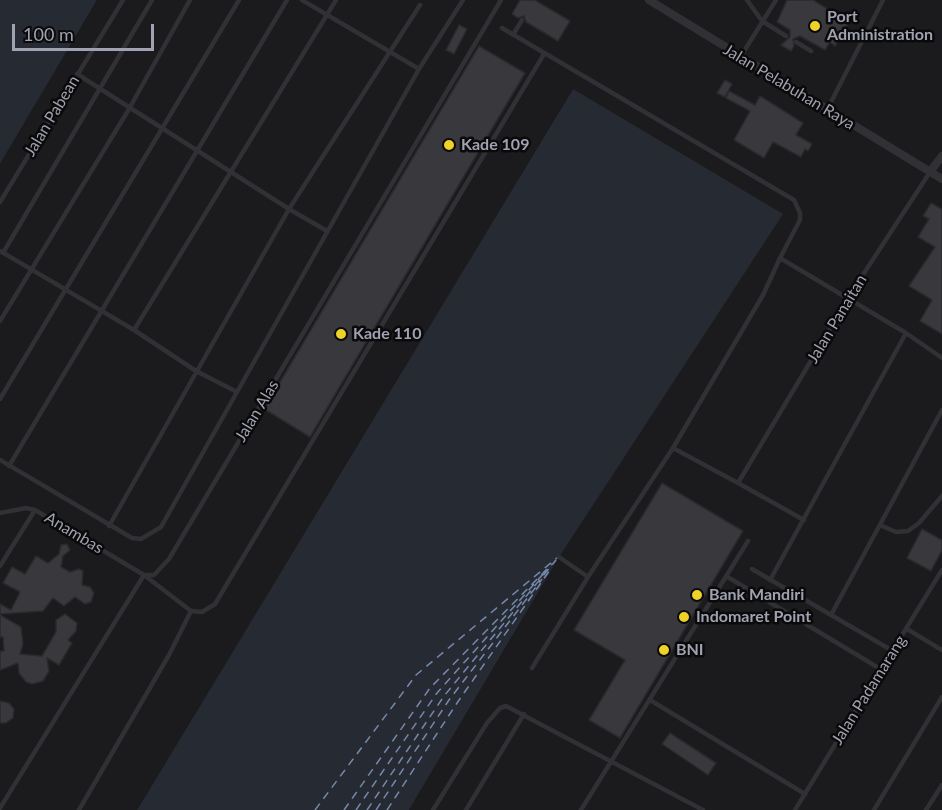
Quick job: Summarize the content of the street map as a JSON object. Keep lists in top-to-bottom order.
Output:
{
  "streets": {
    "street": ["Jalan Pelabuhan Raya"],
    "lane": [
      "Jalan Pabean",
      "Jalan Panaitan",
      "Jalan Alas",
      "Anambas",
      "Jalan Padamarang"
    ]
  },
  "crossings": [
    ["Jalan Pelabuhan Raya", "Jalan Panaitan"],
    ["Jalan Alas", "Anambas"]
  ],
  "places": [
    "Port Administration",
    "Kade 109",
    "Kade 110",
    "Bank Mandiri",
    "Indomaret Point",
    "BNI"
  ],
  "scale_bar": "100 m"
}
